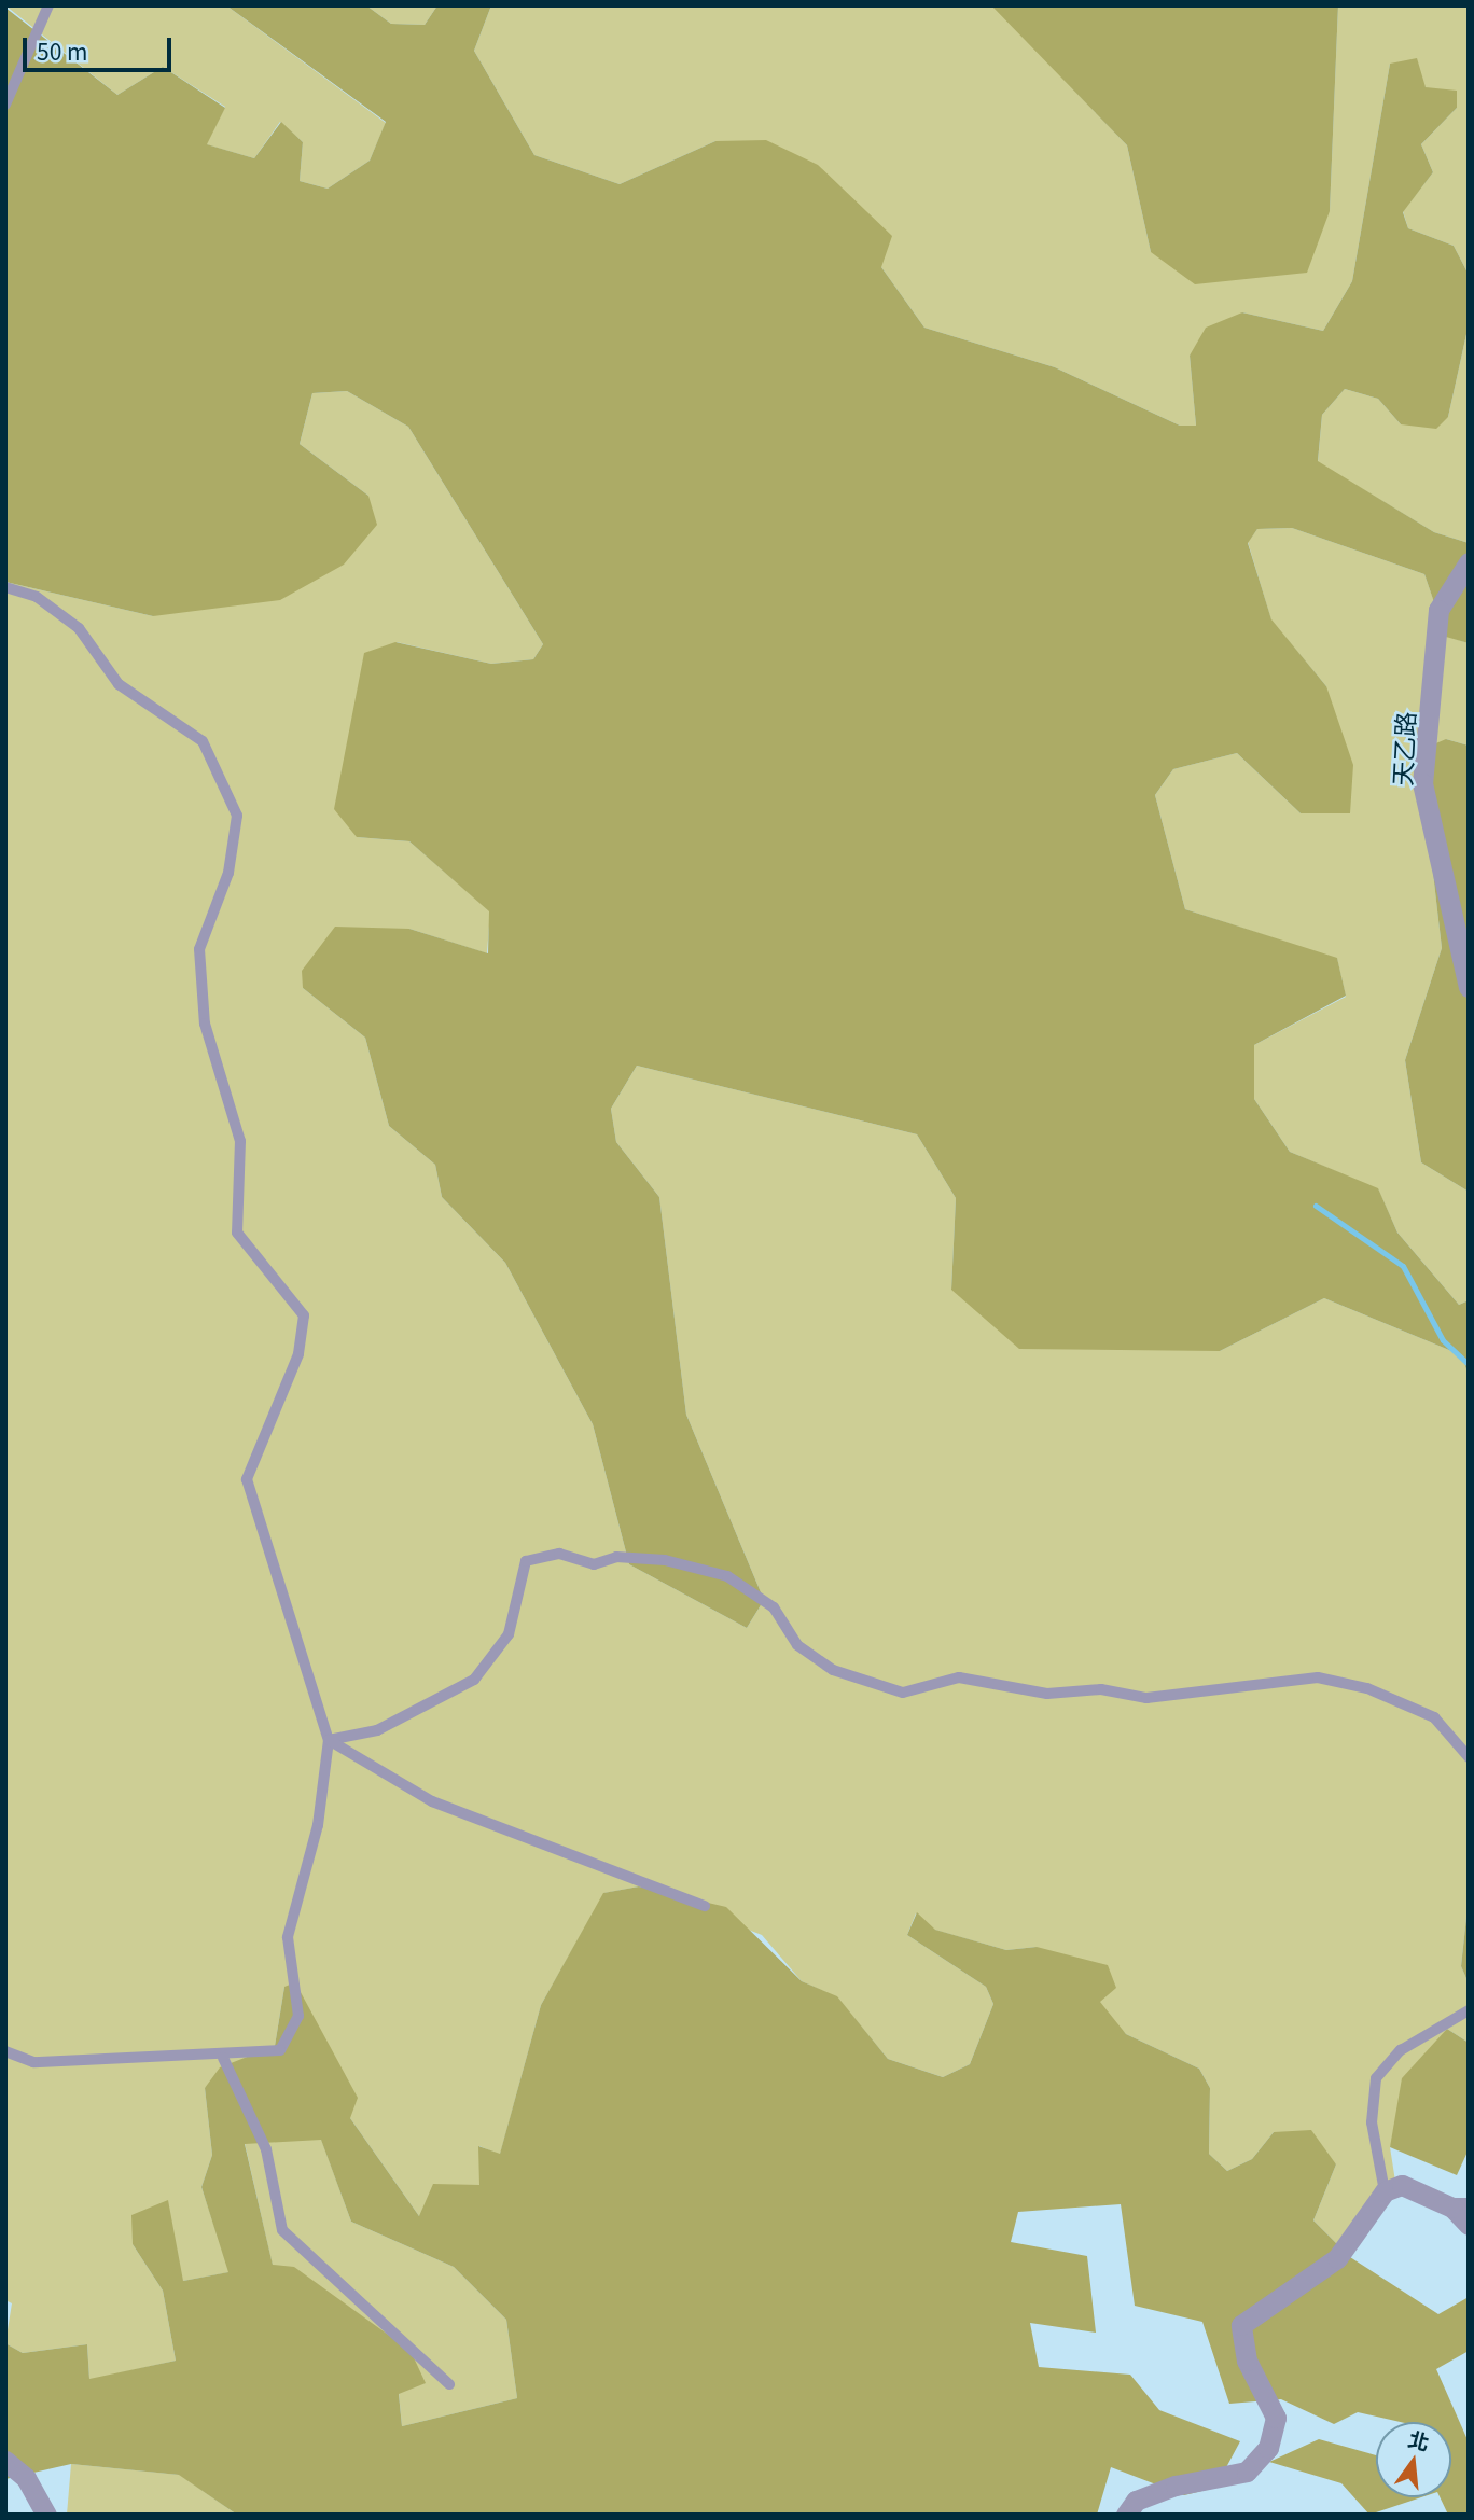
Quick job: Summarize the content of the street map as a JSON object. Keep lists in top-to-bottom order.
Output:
{
  "streets": {
    "street": ["天乙路"]
  },
  "scale_bar": "50 m",
  "north": "top"
}
